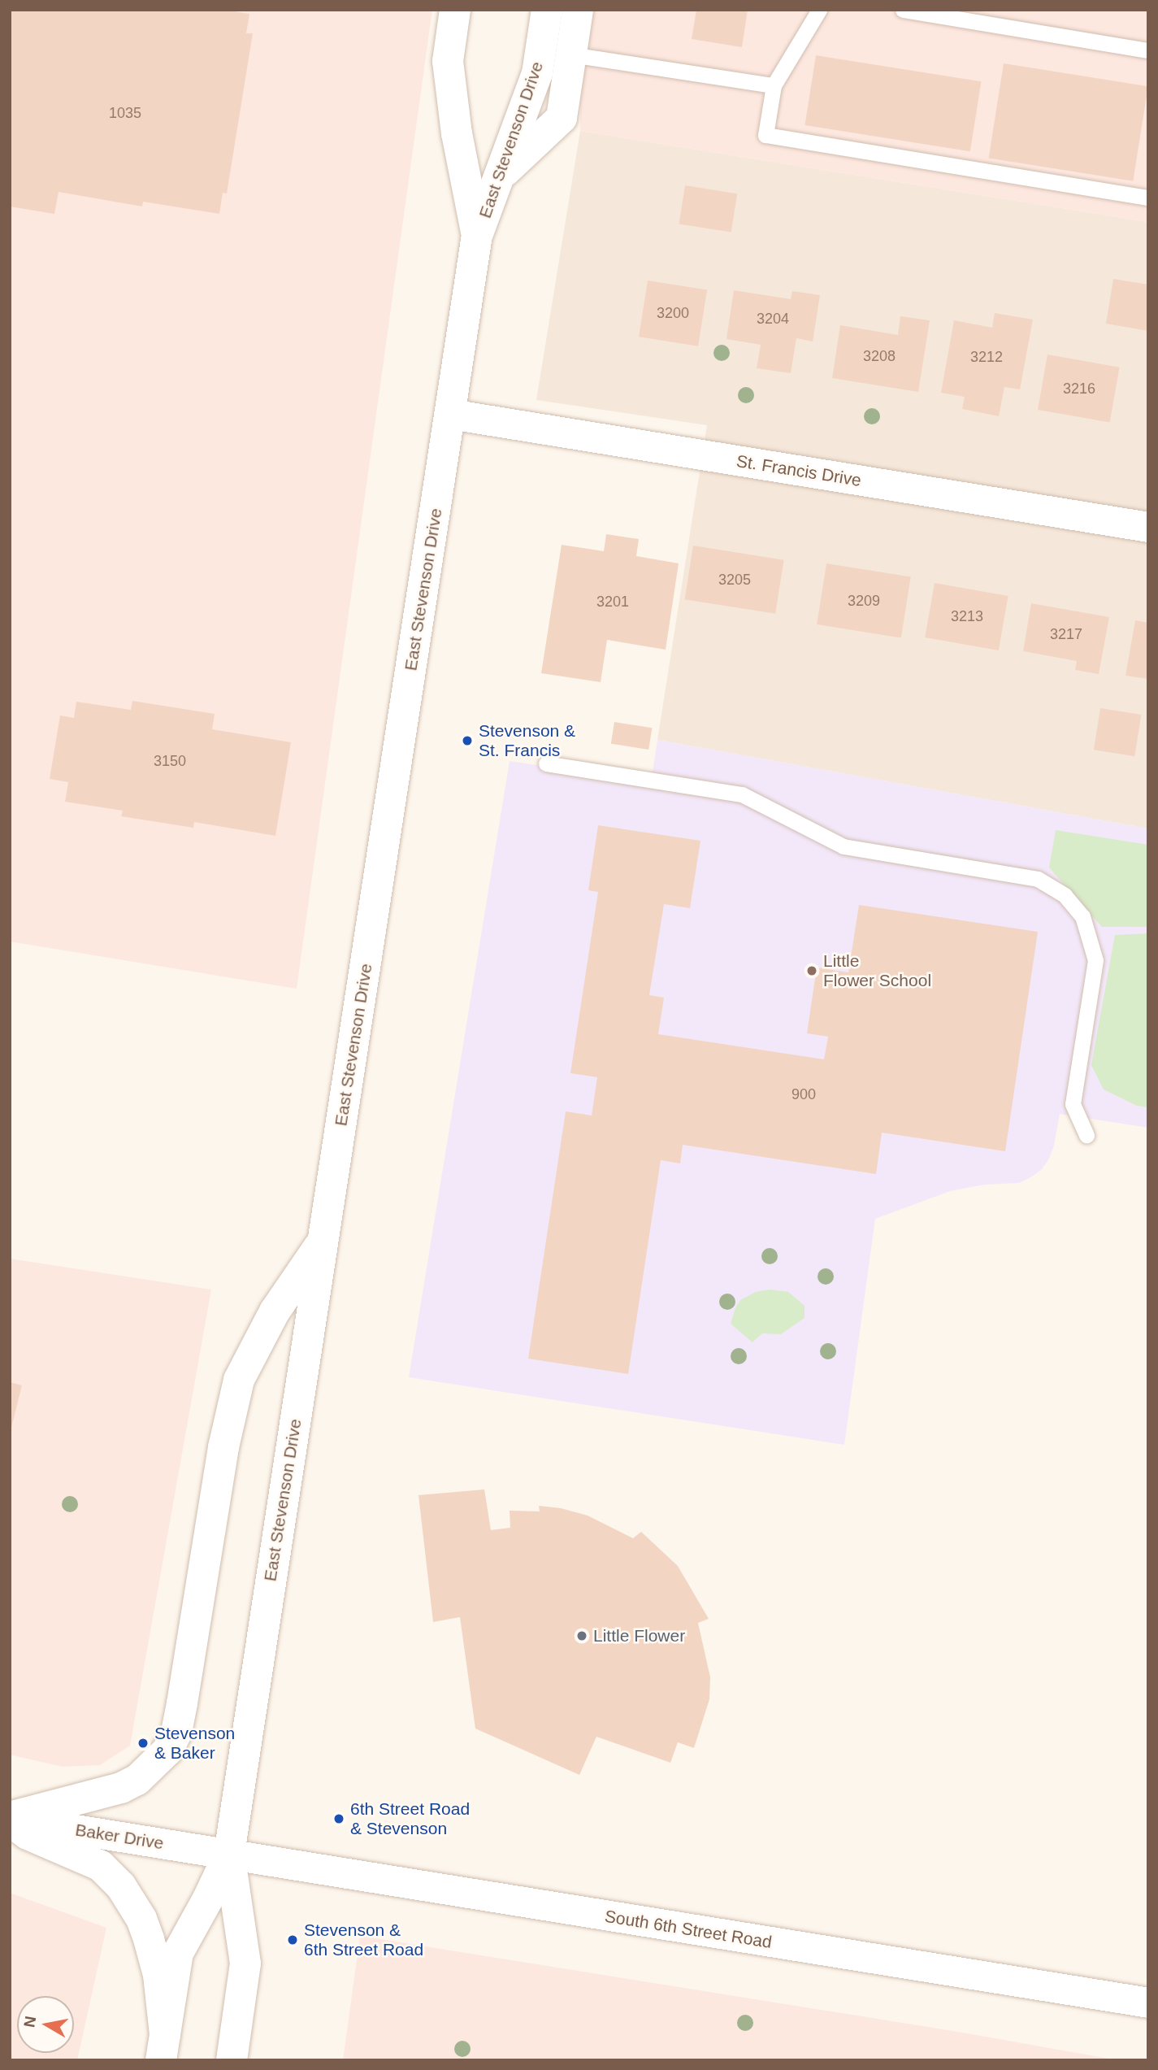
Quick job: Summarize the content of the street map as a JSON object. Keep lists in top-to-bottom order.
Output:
{
  "streets": {
    "main road": ["East Stevenson Drive"],
    "street": ["St. Francis Drive", "Baker Drive", "South 6th Street Road"]
  },
  "crossings": [
    ["East Stevenson Drive", "St. Francis Drive"],
    ["East Stevenson Drive", "Baker Drive"],
    ["East Stevenson Drive", "South 6th Street Road"],
    ["Baker Drive", "South 6th Street Road"]
  ],
  "places": [
    "Stevenson & St. Francis",
    "Little Flower School",
    "Little Flower",
    "Stevenson & Baker",
    "6th Street Road & Stevenson",
    "Stevenson & 6th Street Road"
  ],
  "house_numbers": [
    "1035",
    "3200",
    "3204",
    "3208",
    "3212",
    "3216",
    "3205",
    "3209",
    "3201",
    "3213",
    "3217",
    "3150",
    "900"
  ],
  "north": "left"
}
